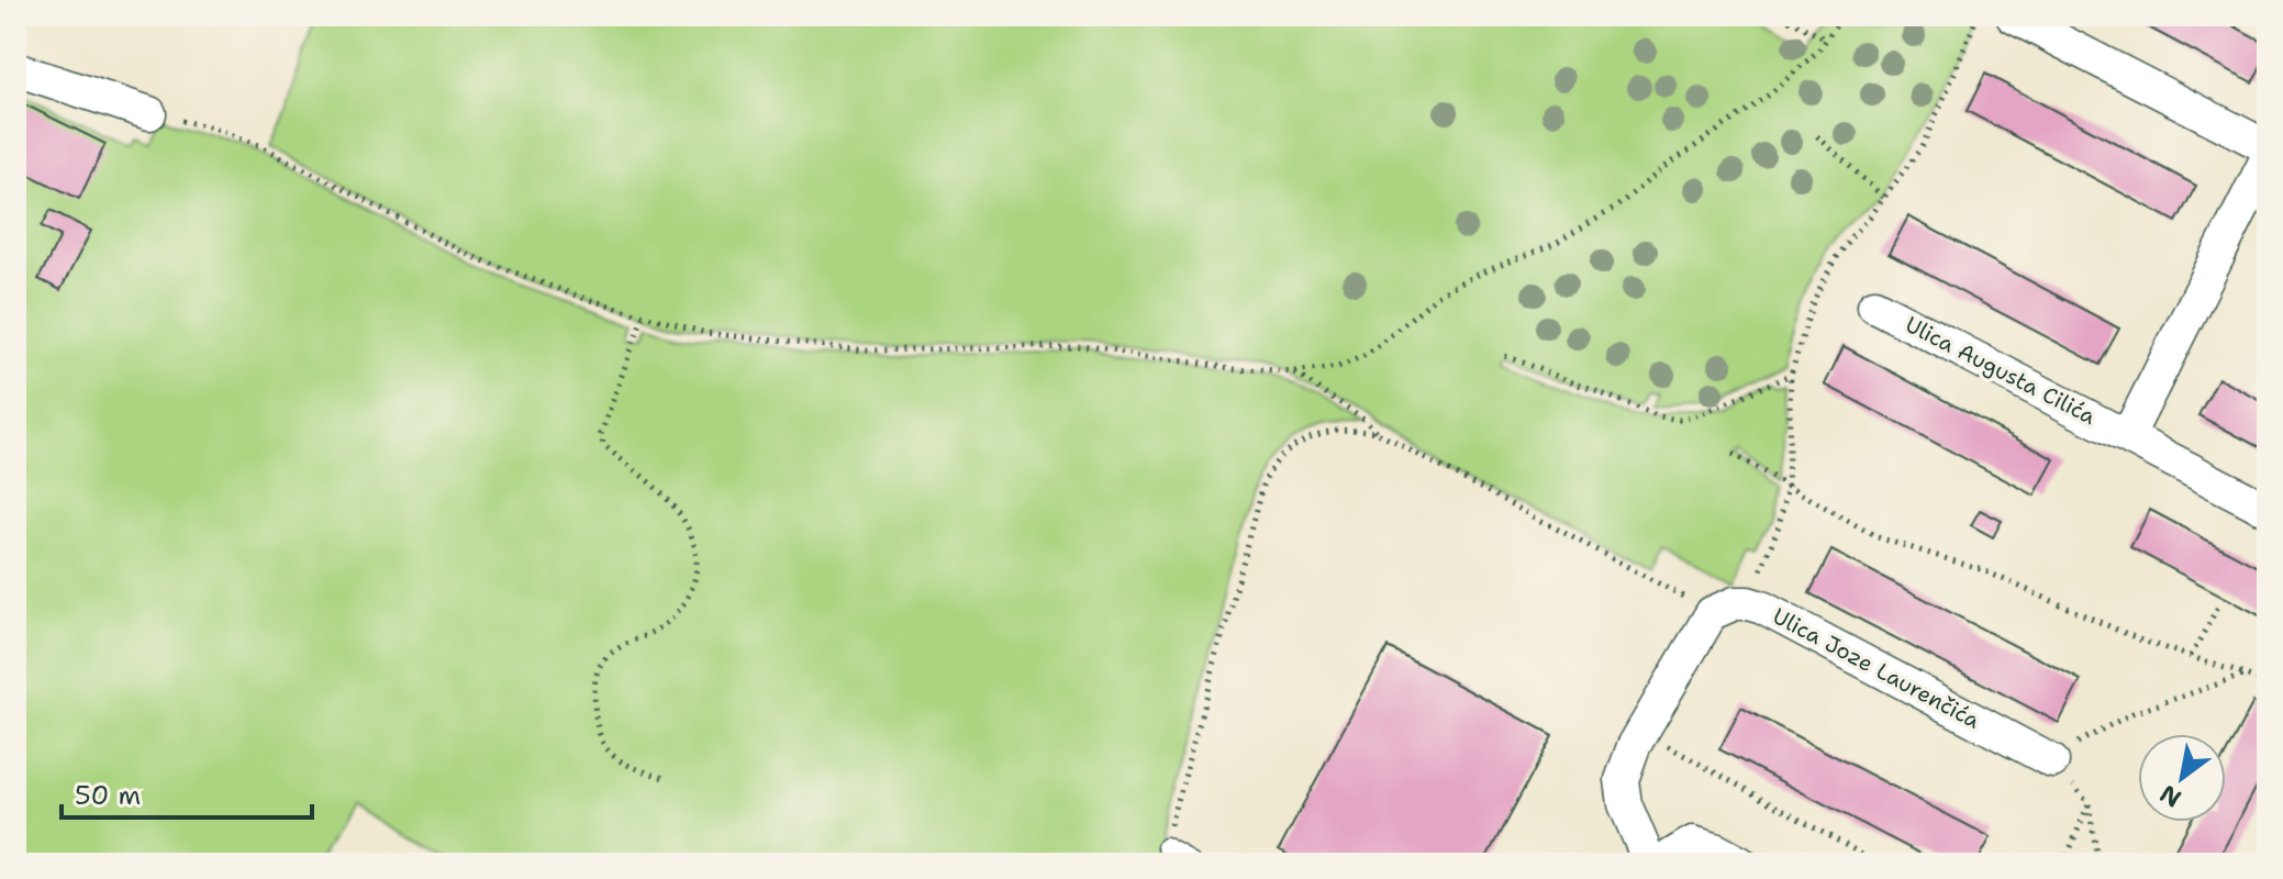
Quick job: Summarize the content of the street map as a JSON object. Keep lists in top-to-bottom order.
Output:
{
  "streets": {
    "street": ["Ulica Augusta Cilića", "Ulica Joze Laurenčića"]
  },
  "scale_bar": "50 m",
  "north": "bottom left"
}
